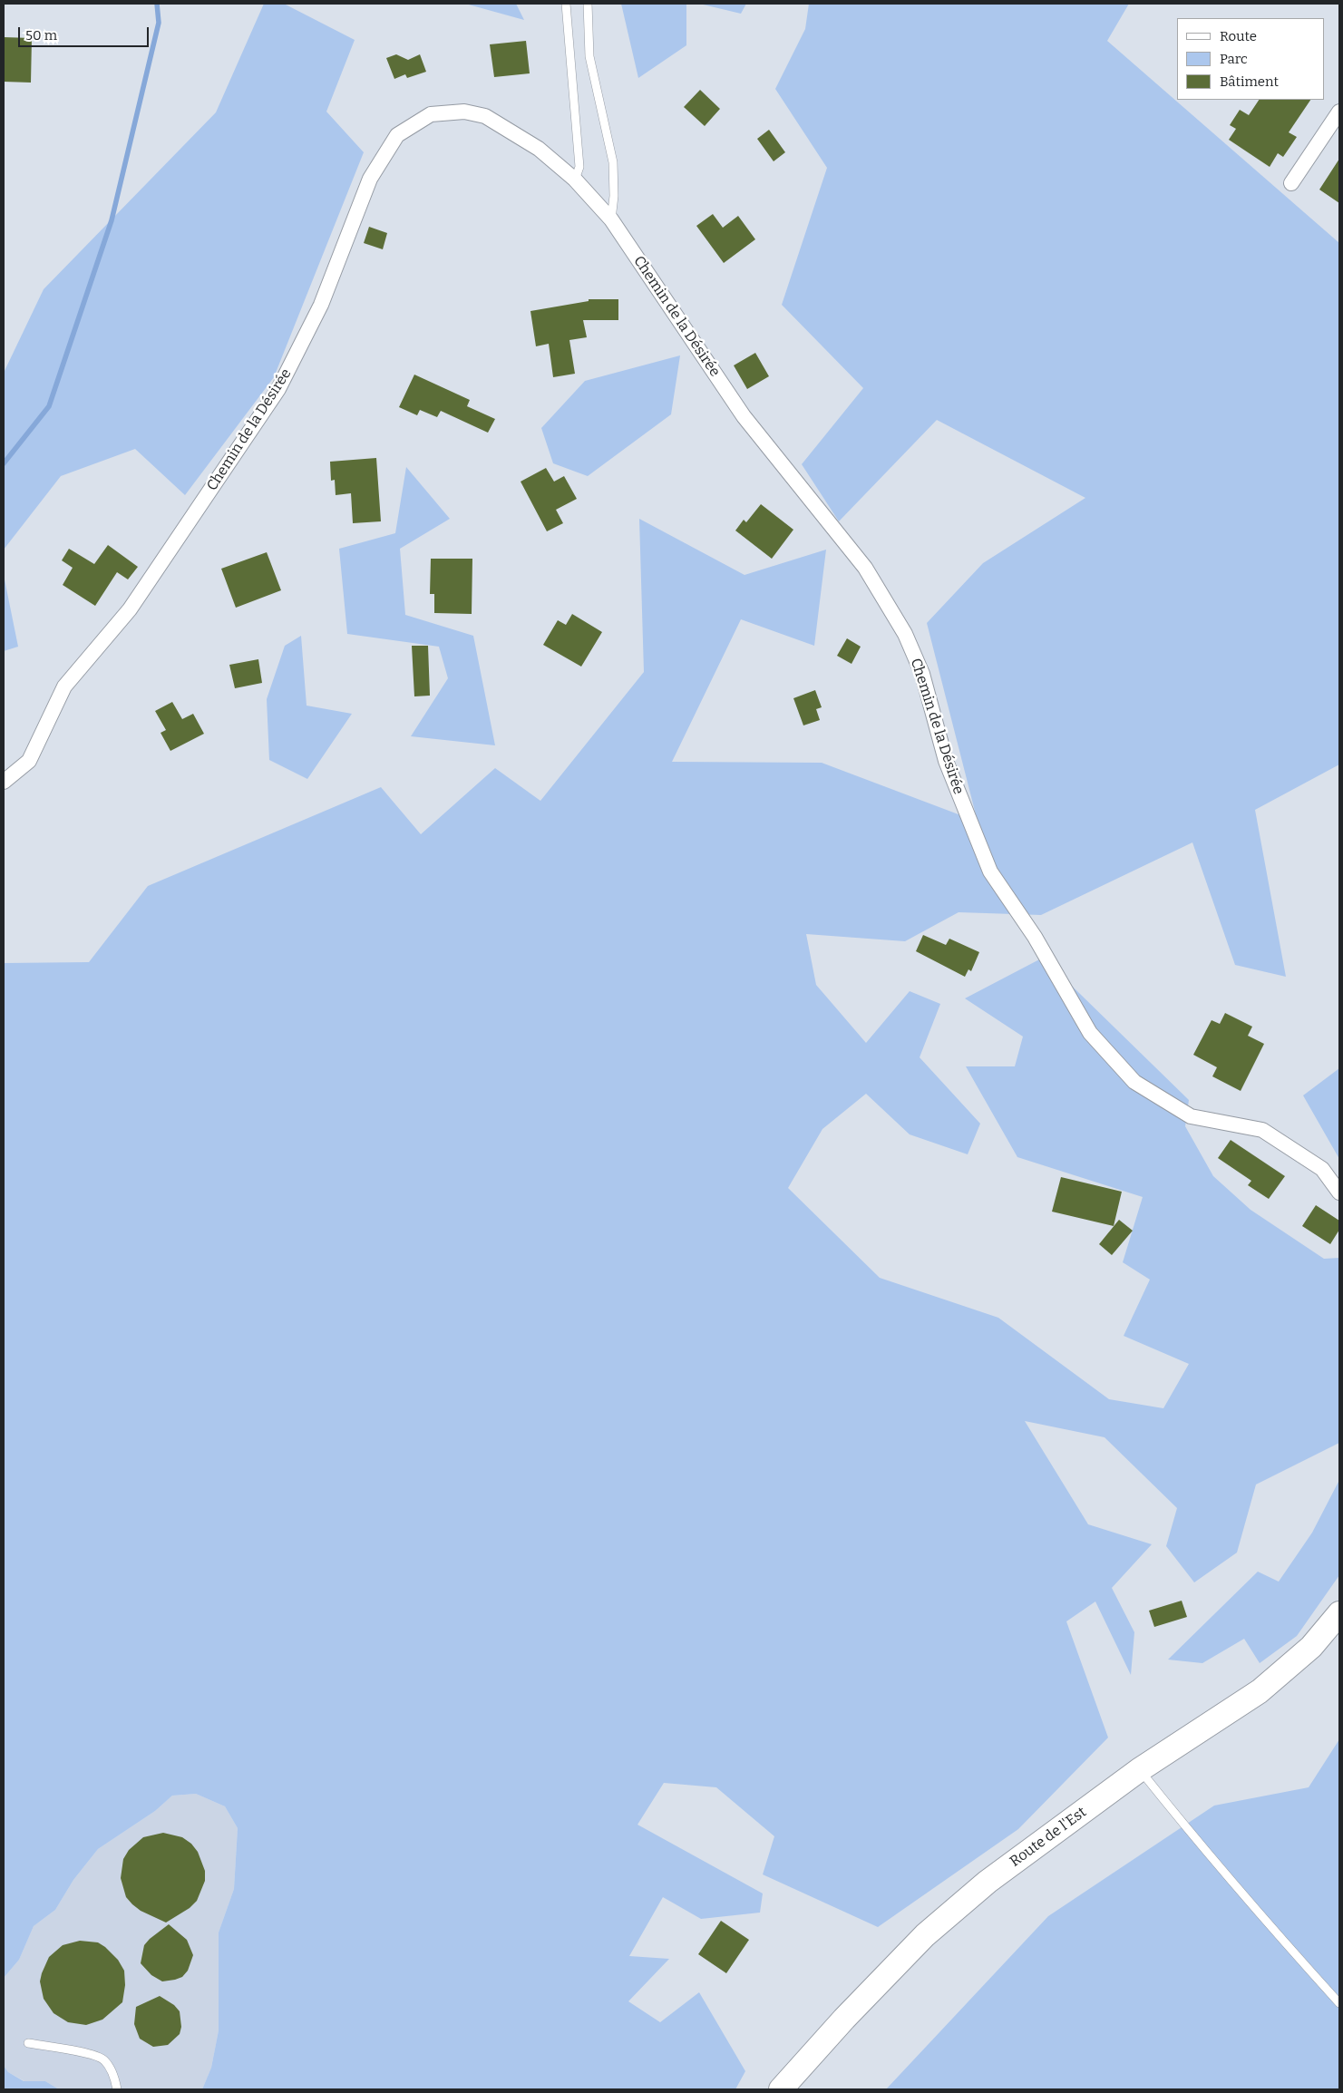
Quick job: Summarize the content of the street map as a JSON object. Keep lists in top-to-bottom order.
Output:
{
  "streets": {
    "main road": ["Route de l'Est"],
    "street": ["Chemin de la Désirée"]
  },
  "legend": ["Route", "Parc", "Bâtiment"],
  "scale_bar": "50 m"
}
